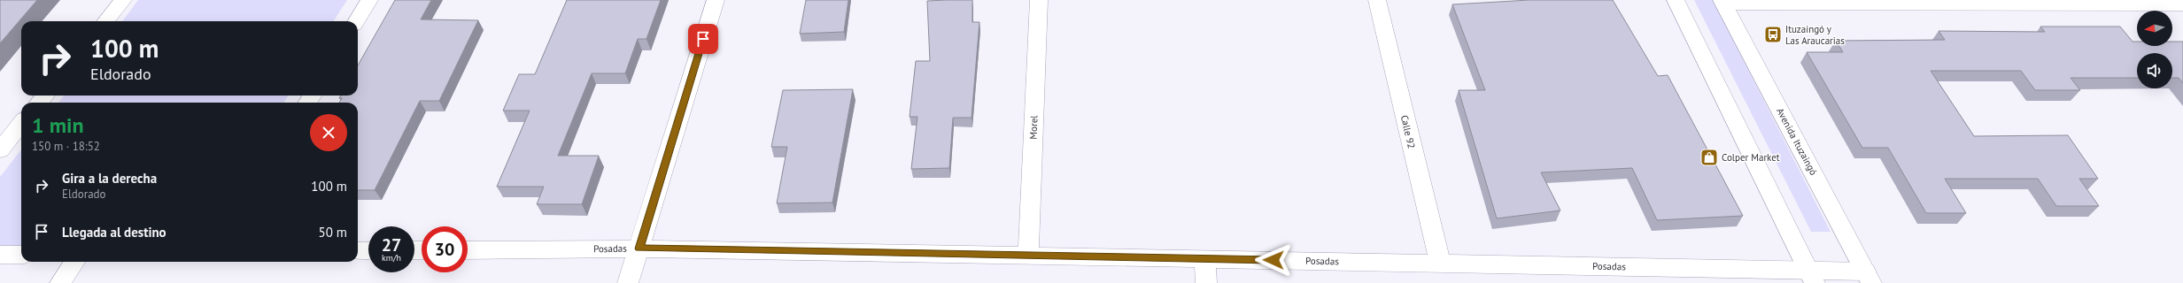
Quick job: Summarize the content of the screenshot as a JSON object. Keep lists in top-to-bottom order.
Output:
{
  "streets": {
    "street": [
      "Morel",
      "Calle 92",
      "Avenida Ituzaingó",
      "Posadas"
    ]
  },
  "crossings": [
    ["Morel", "Posadas"],
    ["Calle 92", "Posadas"],
    ["Avenida Ituzaingó", "Posadas"]
  ],
  "places": {
    "bus stop": ["Ituzaingó y Las Araucarias"],
    "shop": ["Colper Market"]
  },
  "north": "left",
  "page": {
    "turn": ["100 m", "Eldorado"],
    "heading": ["1 min", "150 m · 18:52"],
    "list": [
      {
        "name": "Gira a la derecha",
        "note": "Eldorado",
        "value": "100 m"
      },
      {
        "name": "Llegada al destino",
        "value": "50 m"
      }
    ],
    "speed": "27 km/h",
    "limit": "30"
  }
}
